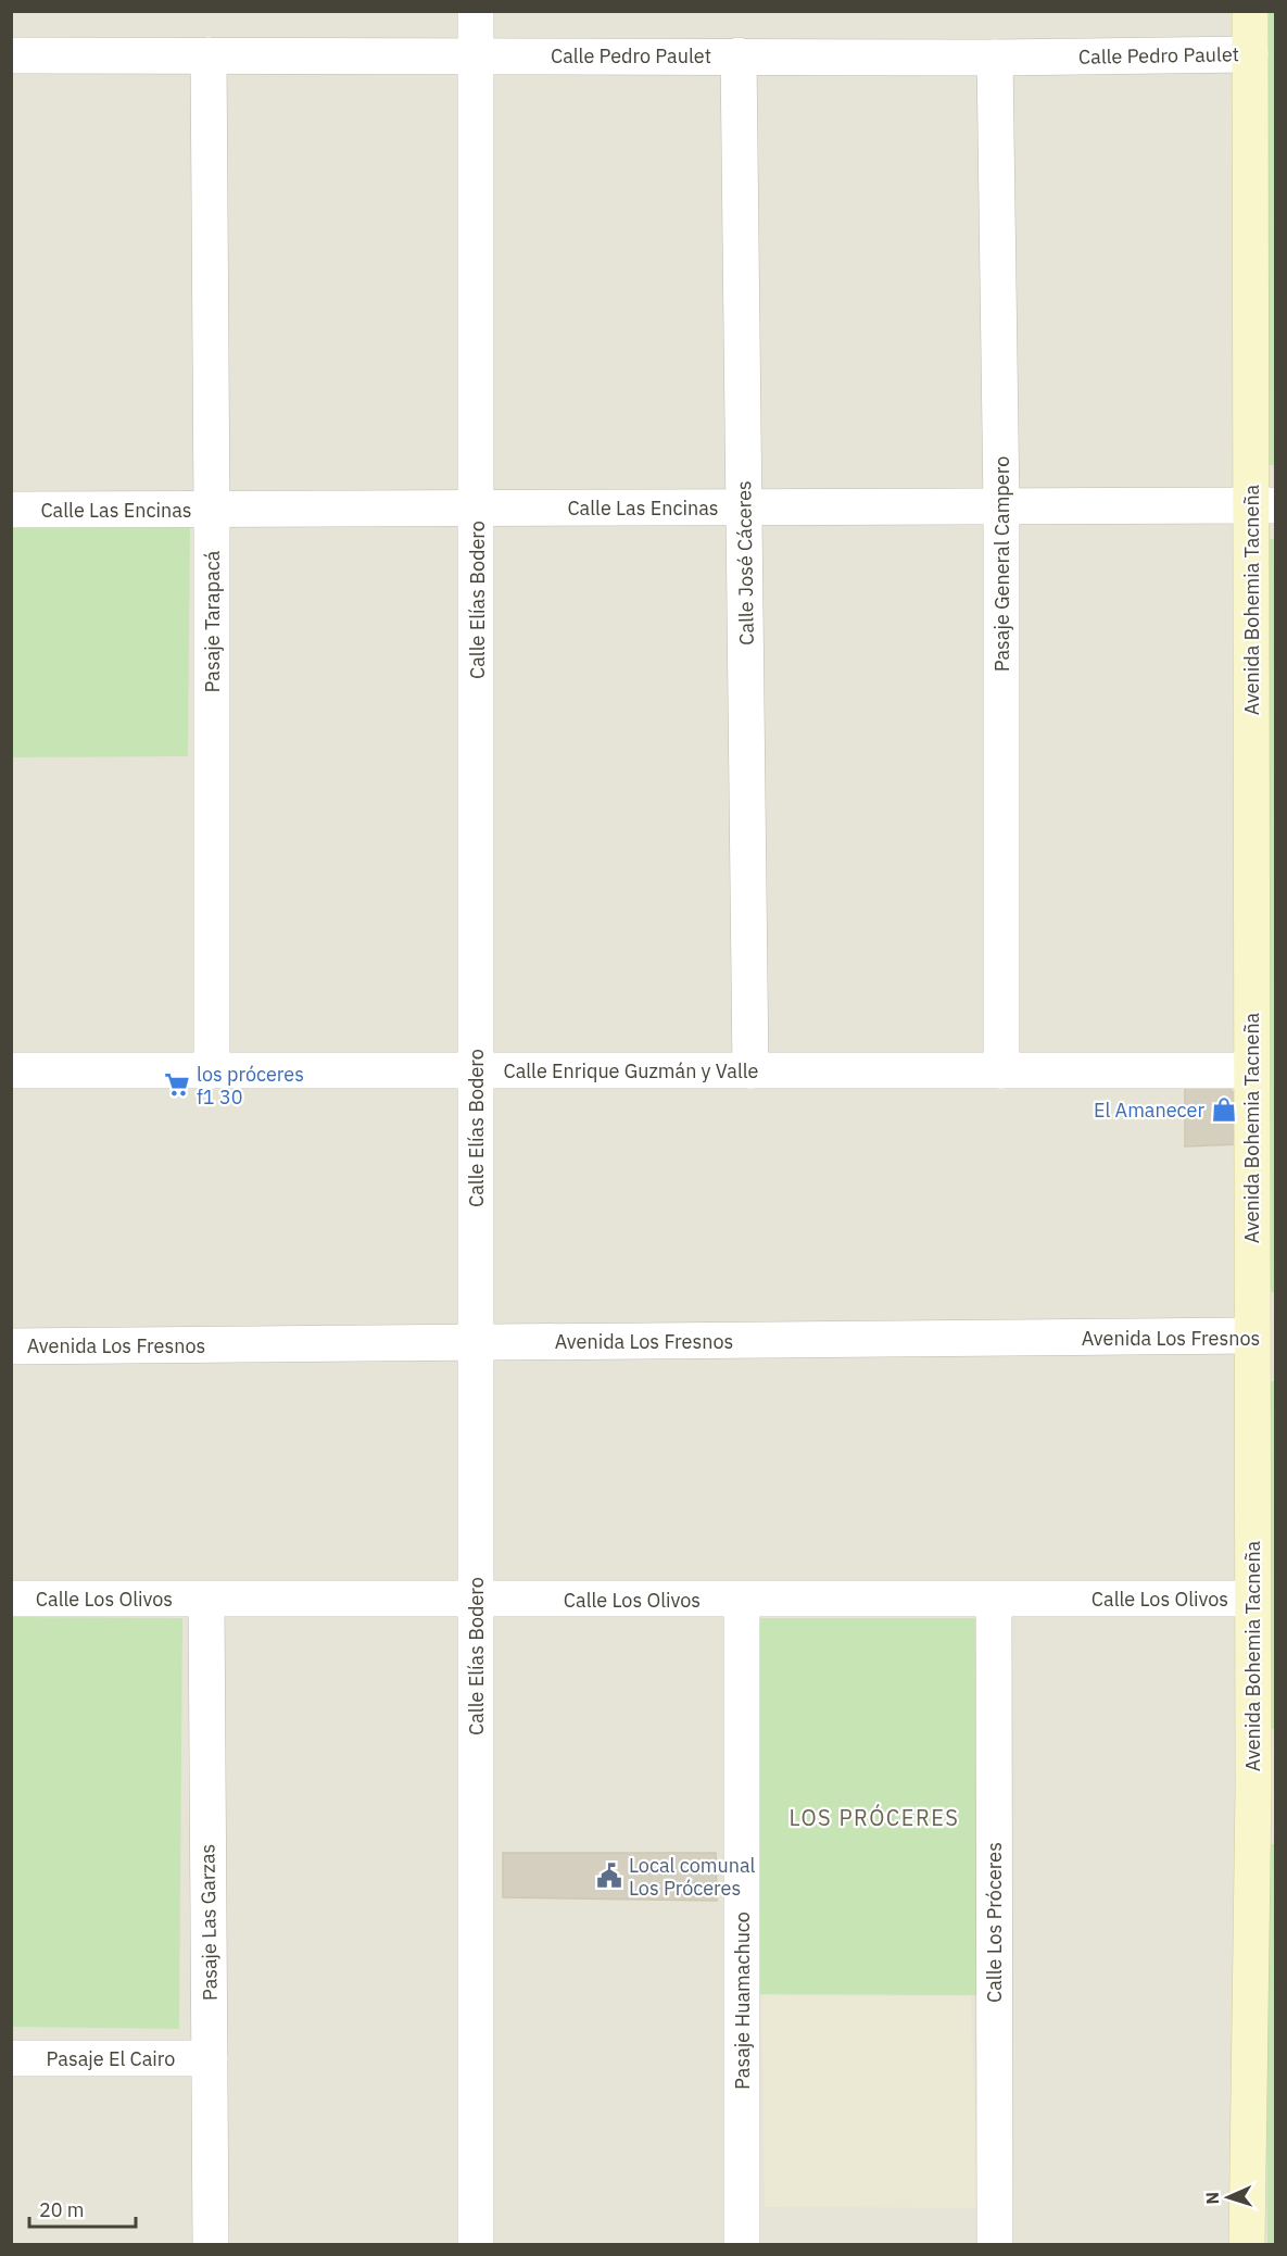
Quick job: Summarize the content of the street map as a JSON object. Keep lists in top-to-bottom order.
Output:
{
  "streets": {
    "main road": ["Avenida Bohemia Tacneña"],
    "street": [
      "Calle Pedro Paulet",
      "Calle Las Encinas",
      "Calle José Cáceres",
      "Pasaje General Campero",
      "Calle Elías Bodero",
      "Pasaje Tarapacá",
      "Calle Enrique Guzmán y Valle",
      "Avenida Los Fresnos",
      "Calle Los Olivos",
      "Pasaje Las Garzas",
      "Calle Los Próceres",
      "Pasaje Huamachuco",
      "Pasaje El Cairo"
    ]
  },
  "crossings": [
    ["Calle Pedro Paulet", "Calle José Cáceres"],
    ["Calle Pedro Paulet", "Pasaje General Campero"],
    ["Calle Pedro Paulet", "Calle Elías Bodero"],
    ["Calle Pedro Paulet", "Avenida Bohemia Tacneña"],
    ["Calle Pedro Paulet", "Pasaje Tarapacá"],
    ["Calle Las Encinas", "Calle José Cáceres"],
    ["Calle Las Encinas", "Pasaje General Campero"],
    ["Calle Las Encinas", "Calle Elías Bodero"],
    ["Calle Las Encinas", "Avenida Bohemia Tacneña"],
    ["Calle Las Encinas", "Pasaje Tarapacá"],
    ["Calle José Cáceres", "Calle Enrique Guzmán y Valle"],
    ["Pasaje General Campero", "Calle Enrique Guzmán y Valle"],
    ["Calle Elías Bodero", "Calle Enrique Guzmán y Valle"],
    ["Calle Elías Bodero", "Avenida Los Fresnos"],
    ["Calle Elías Bodero", "Calle Los Olivos"],
    ["Avenida Bohemia Tacneña", "Calle Enrique Guzmán y Valle"],
    ["Avenida Bohemia Tacneña", "Avenida Los Fresnos"],
    ["Avenida Bohemia Tacneña", "Calle Los Olivos"],
    ["Pasaje Tarapacá", "Calle Enrique Guzmán y Valle"],
    ["Calle Los Olivos", "Pasaje Las Garzas"],
    ["Calle Los Olivos", "Calle Los Próceres"],
    ["Calle Los Olivos", "Pasaje Huamachuco"],
    ["Pasaje Las Garzas", "Pasaje El Cairo"]
  ],
  "districts": ["LOS PRÓCERES"],
  "places": {
    "supermarket": ["los próceres f1 30"],
    "shop": ["El Amanecer"],
    "public building": ["Local comunal Los Próceres"]
  },
  "scale_bar": "20 m",
  "north": "left"
}
